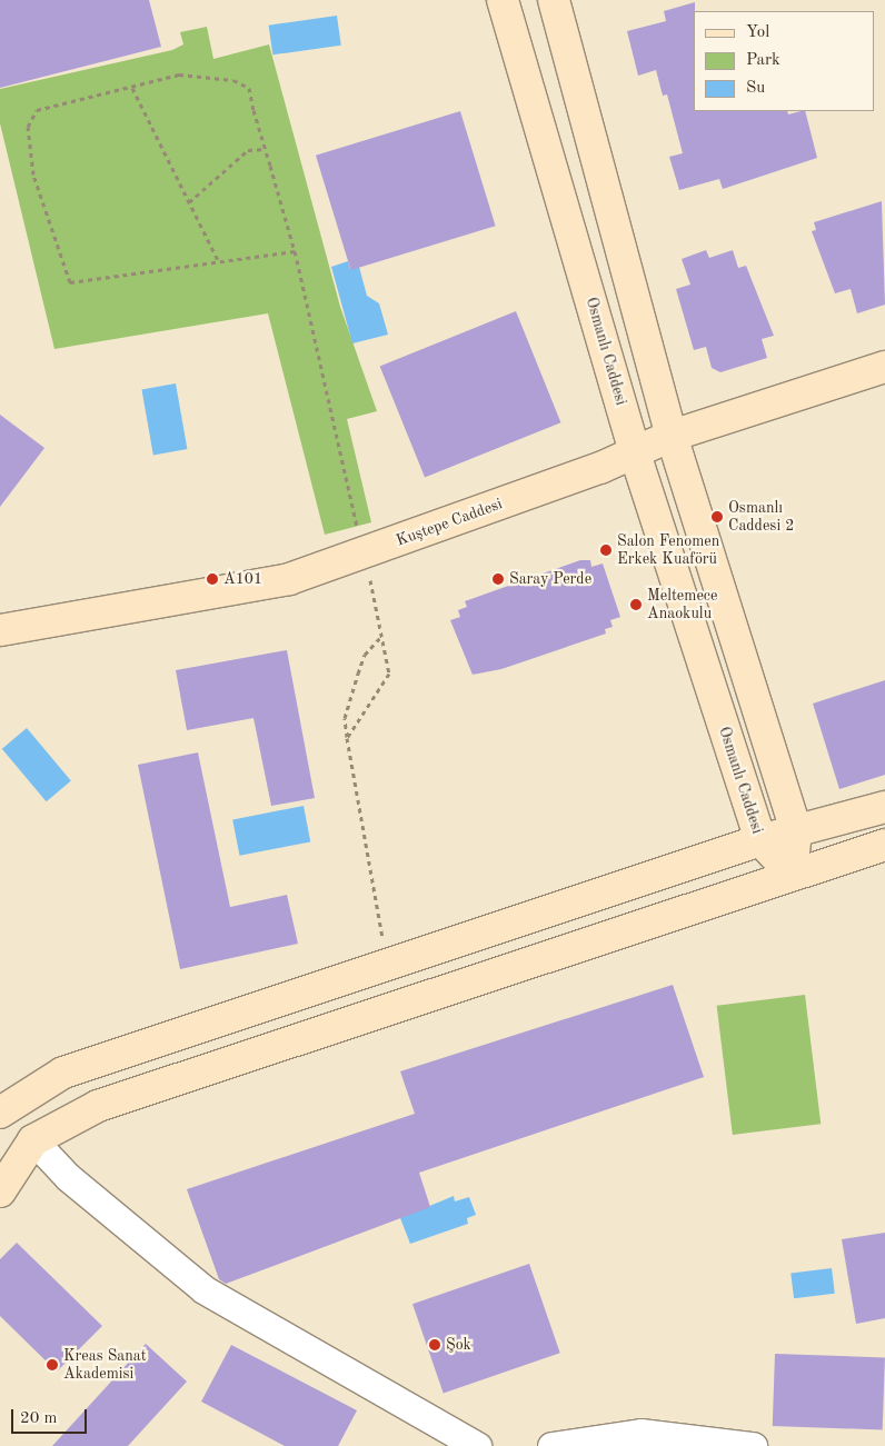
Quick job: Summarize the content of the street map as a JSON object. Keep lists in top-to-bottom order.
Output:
{
  "streets": {
    "street": ["Osmanlı Caddesi", "Kuştepe Caddesi"]
  },
  "crossings": [
    ["Osmanlı Caddesi", "Kuştepe Caddesi"]
  ],
  "places": [
    "Osmanlı Caddesi 2",
    "Salon Fenomen Erkek Kuaförü",
    "A101",
    "Saray Perde",
    "Meltemece Anaokulu",
    "Şok",
    "Kreas Sanat Akademisi"
  ],
  "legend": ["Yol", "Park", "Su"],
  "scale_bar": "20 m"
}
